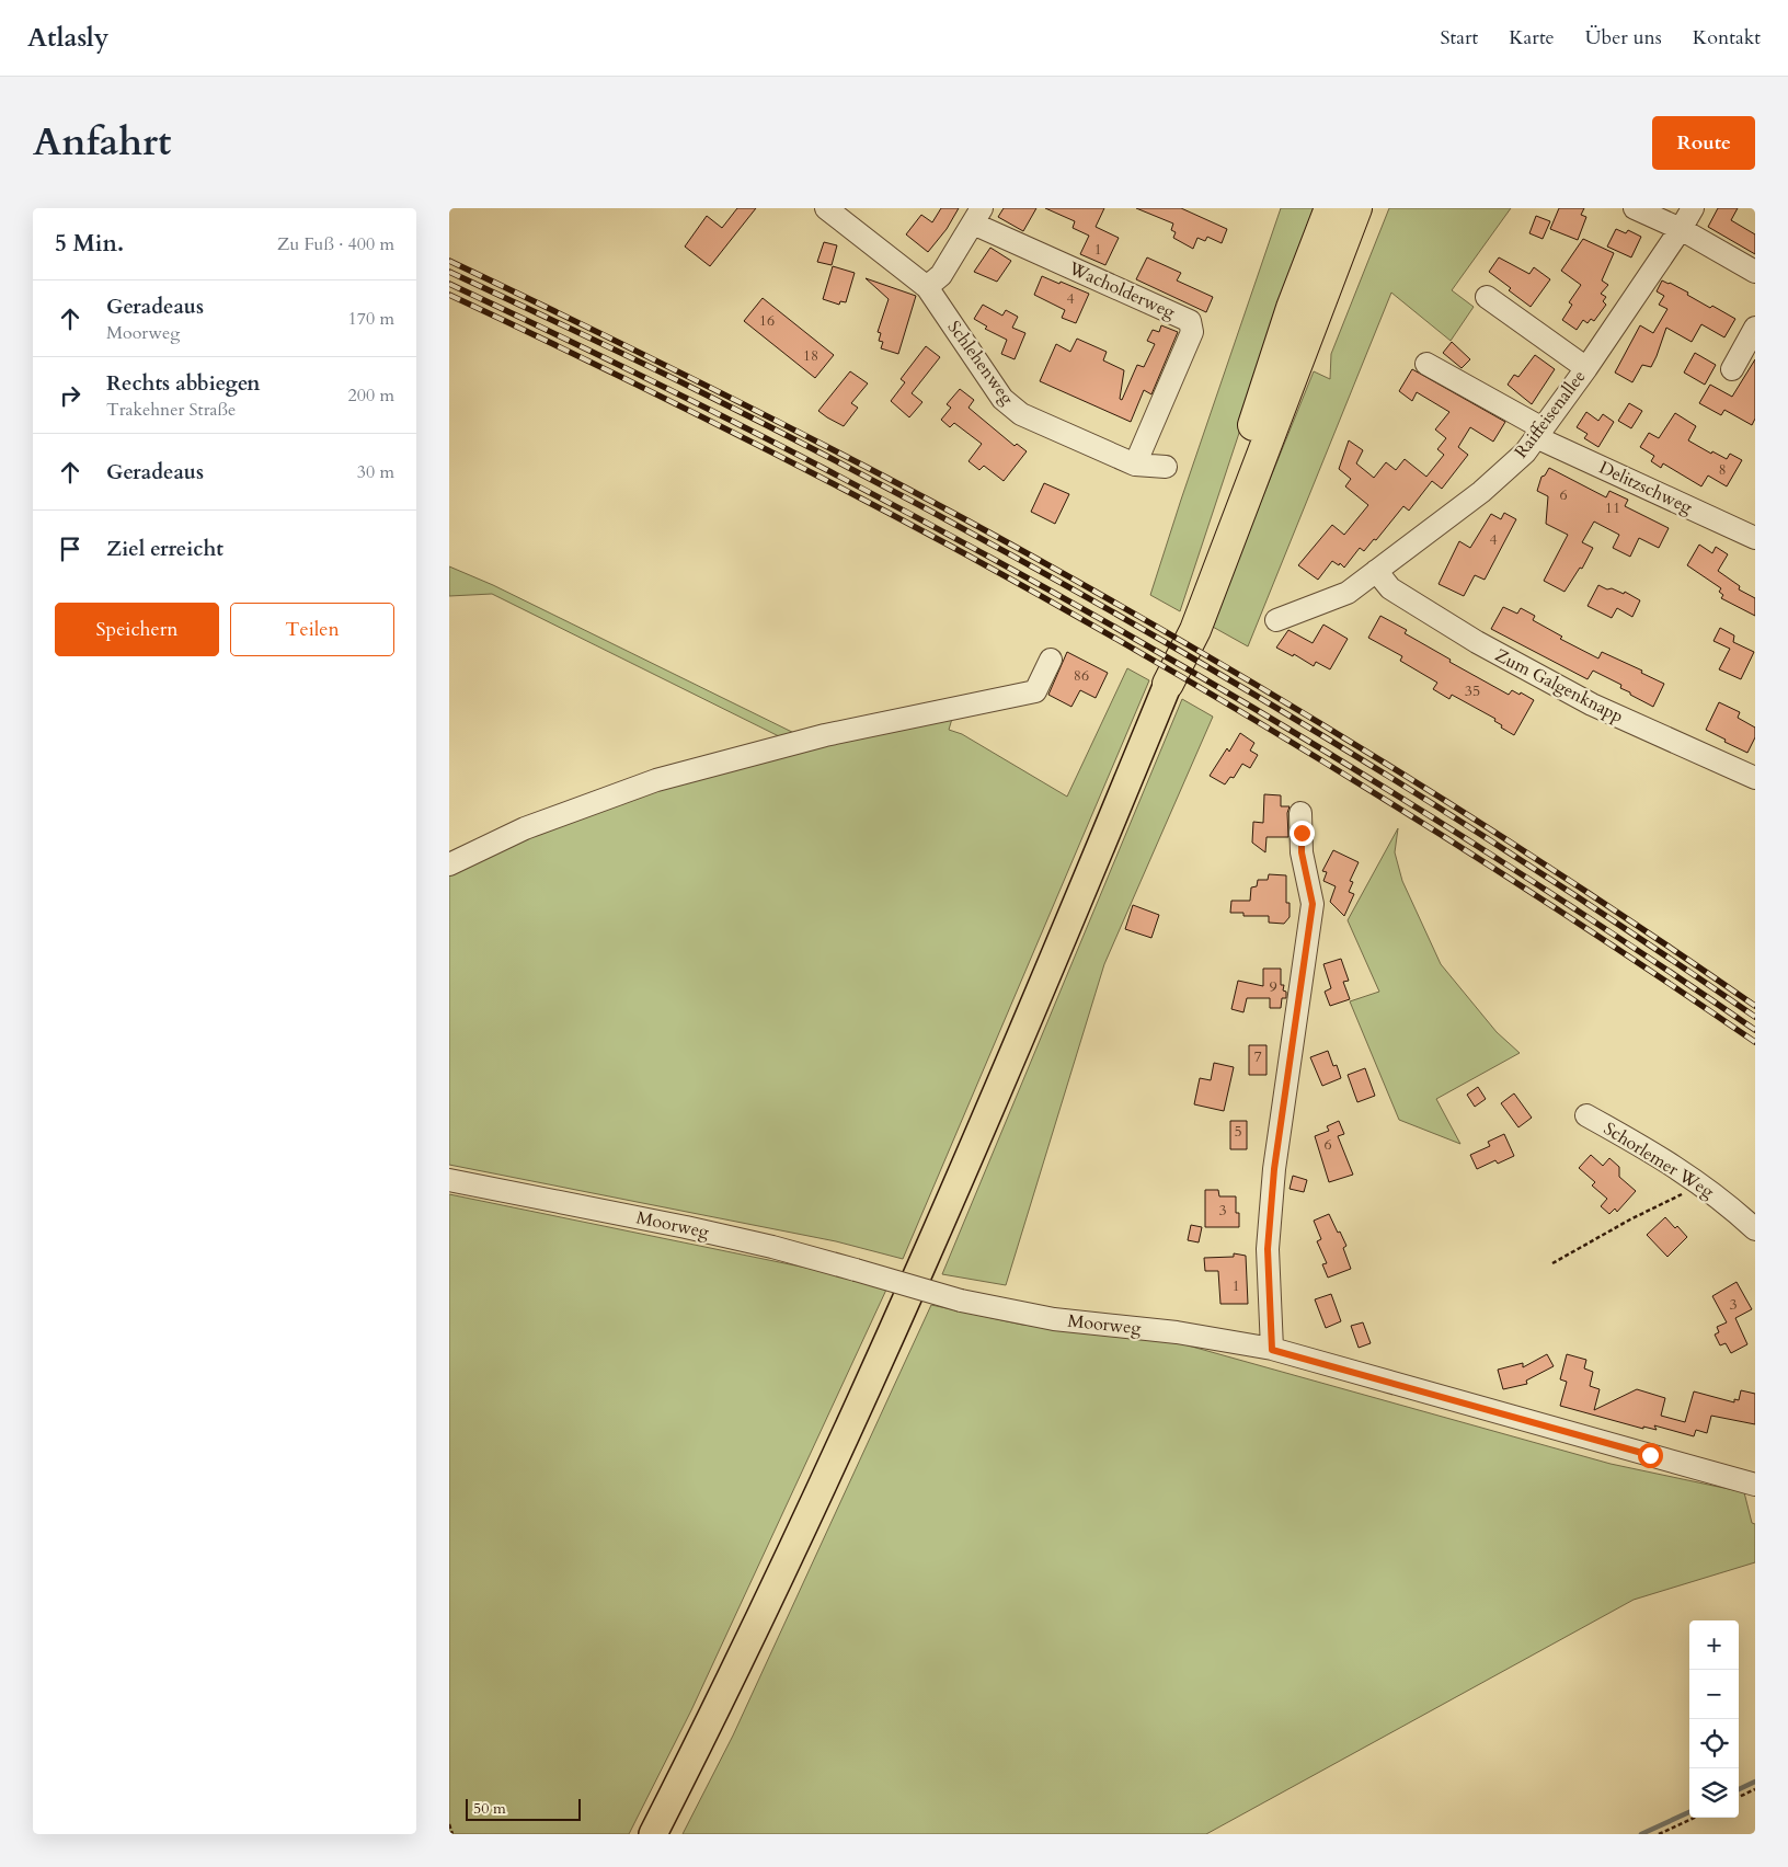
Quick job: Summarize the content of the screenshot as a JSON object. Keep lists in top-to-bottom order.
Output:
{
  "streets": {
    "street": [
      "Wacholderweg",
      "Schlehenweg",
      "Raiffeisenallee",
      "Delitzschweg",
      "Zum Galgenknapp",
      "Schorlemer Weg",
      "Moorweg"
    ]
  },
  "crossings": [
    ["Wacholderweg", "Schlehenweg"],
    ["Raiffeisenallee", "Delitzschweg"],
    ["Raiffeisenallee", "Zum Galgenknapp"]
  ],
  "house_numbers": [
    "1",
    "4",
    "16",
    "18",
    "8",
    "6",
    "11",
    "4",
    "86",
    "35",
    "9",
    "7",
    "5",
    "6",
    "3",
    "1",
    "3"
  ],
  "scale_bar": "50 m",
  "page": {
    "header": "Atlasly",
    "nav": [
      "Start",
      "Karte",
      "Über uns",
      "Kontakt"
    ],
    "title": "Anfahrt",
    "buttons": [
      "Route",
      ["Speichern", "Teilen"]
    ],
    "heading": ["5 Min.", "Zu Fuß · 400 m"],
    "list": [
      ["Geradeaus", "Moorweg", "170 m"],
      ["Rechts abbiegen", "Trakehner Straße", "200 m"],
      ["Geradeaus", "30 m"],
      "Ziel erreicht"
    ],
    "map_buttons": ["+", "−"],
    "scale": "50 m"
  }
}
